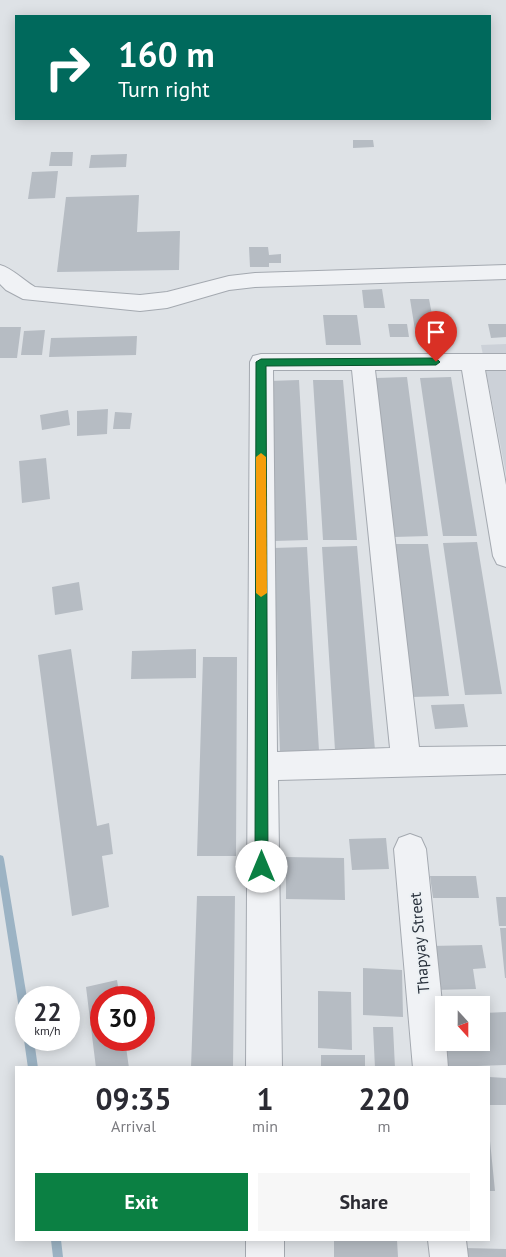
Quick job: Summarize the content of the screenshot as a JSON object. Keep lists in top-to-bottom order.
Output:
{
  "streets": {
    "street": ["Thapyay Street"]
  },
  "north": "bottom",
  "page": {
    "turn": ["160 m", "Turn right"],
    "speed": "22 km/h",
    "limit": "30",
    "eta": [
      "09:35",
      "Arrival",
      "1",
      "min",
      "220",
      "m"
    ],
    "buttons": ["Exit", "Share"]
  }
}
